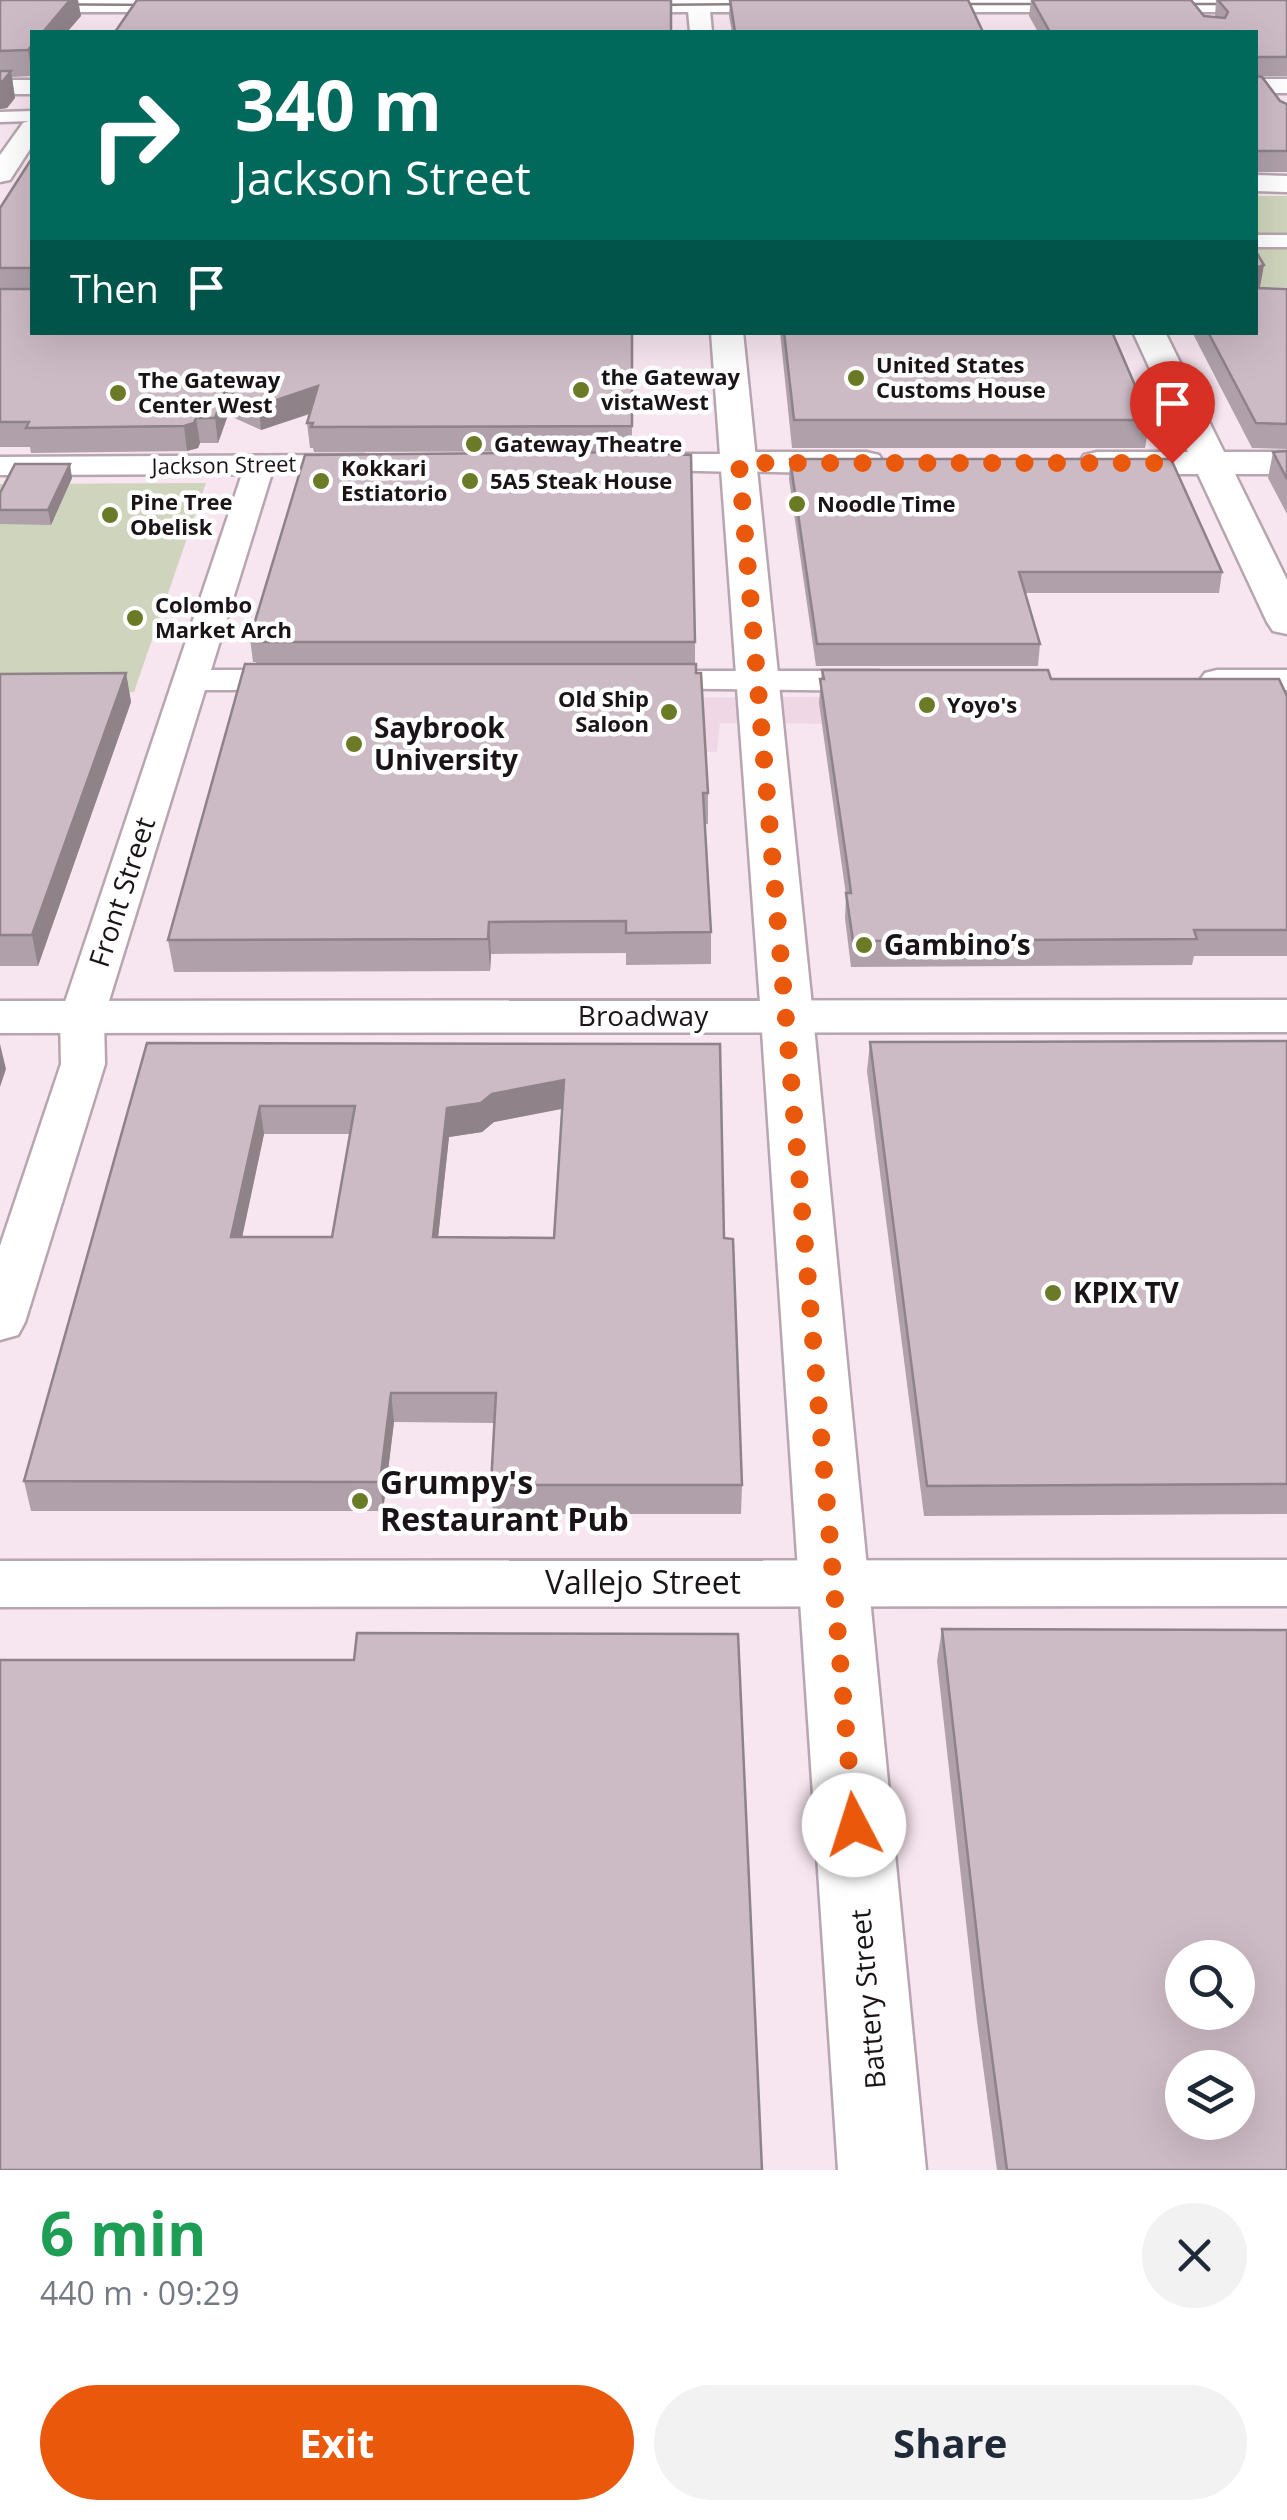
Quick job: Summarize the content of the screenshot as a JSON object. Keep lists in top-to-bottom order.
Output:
{
  "streets": {
    "street": [
      "Jackson Street",
      "Front Street",
      "Broadway",
      "Vallejo Street",
      "Battery Street"
    ]
  },
  "crossings": [
    ["Jackson Street", "Front Street"],
    ["Front Street", "Broadway"],
    ["Broadway", "Battery Street"],
    ["Vallejo Street", "Battery Street"]
  ],
  "places": [
    "United States Customs House",
    "the Gateway vistaWest",
    "The Gateway Center West",
    "Gateway Theatre",
    "Kokkari Estiatorio",
    "5A5 Steak House",
    "Noodle Time",
    "Pine Tree Obelisk",
    "Colombo Market Arch",
    "Yoyo's",
    "Old Ship Saloon",
    "Saybrook University",
    "Gambino’s",
    "KPIX TV",
    "Grumpy's Restaurant Pub"
  ],
  "page": {
    "turn": ["340 m", "Jackson Street"],
    "then": "Then",
    "heading": ["6 min", "440 m · 09:29"],
    "buttons": ["Exit", "Share"]
  }
}
